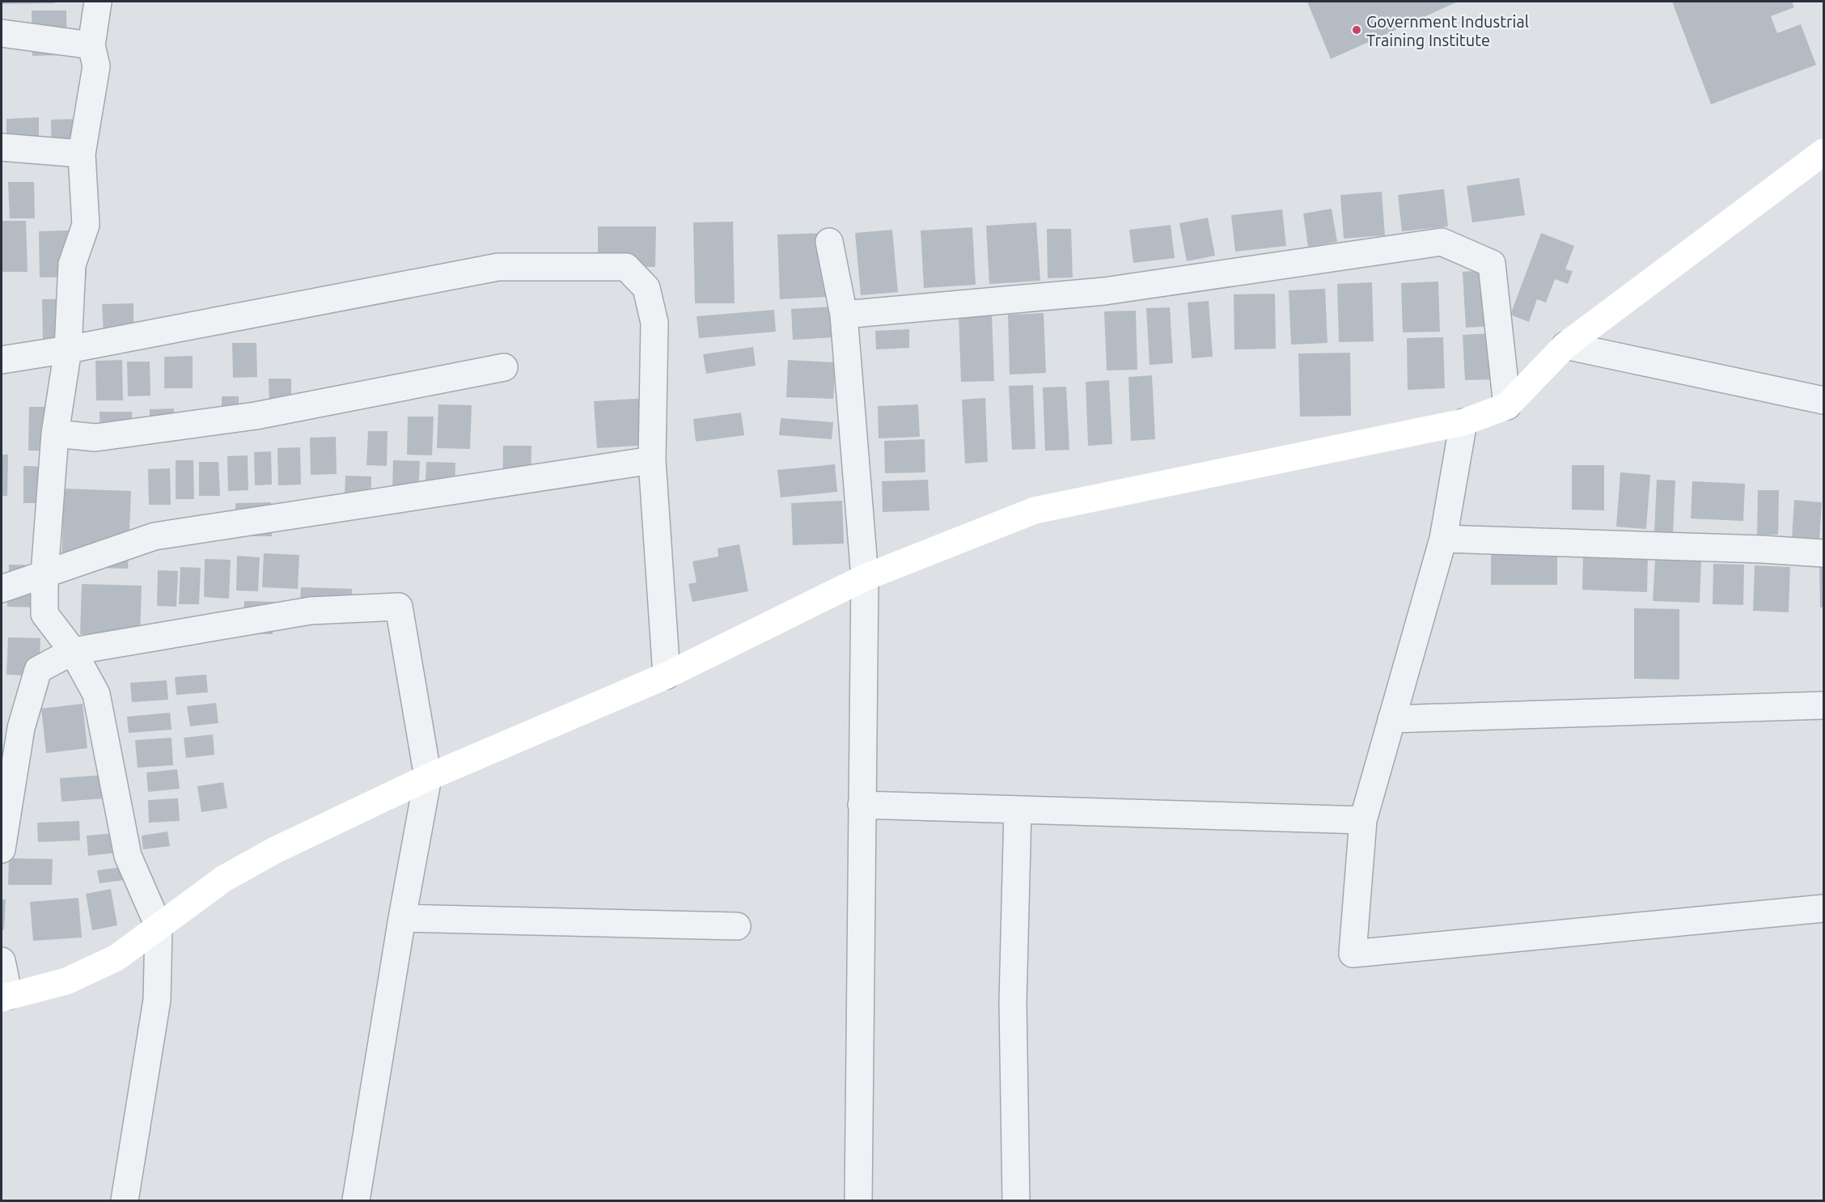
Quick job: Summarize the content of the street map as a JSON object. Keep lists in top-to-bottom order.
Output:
{
  "places": ["Government Industrial Training Institute"]
}
